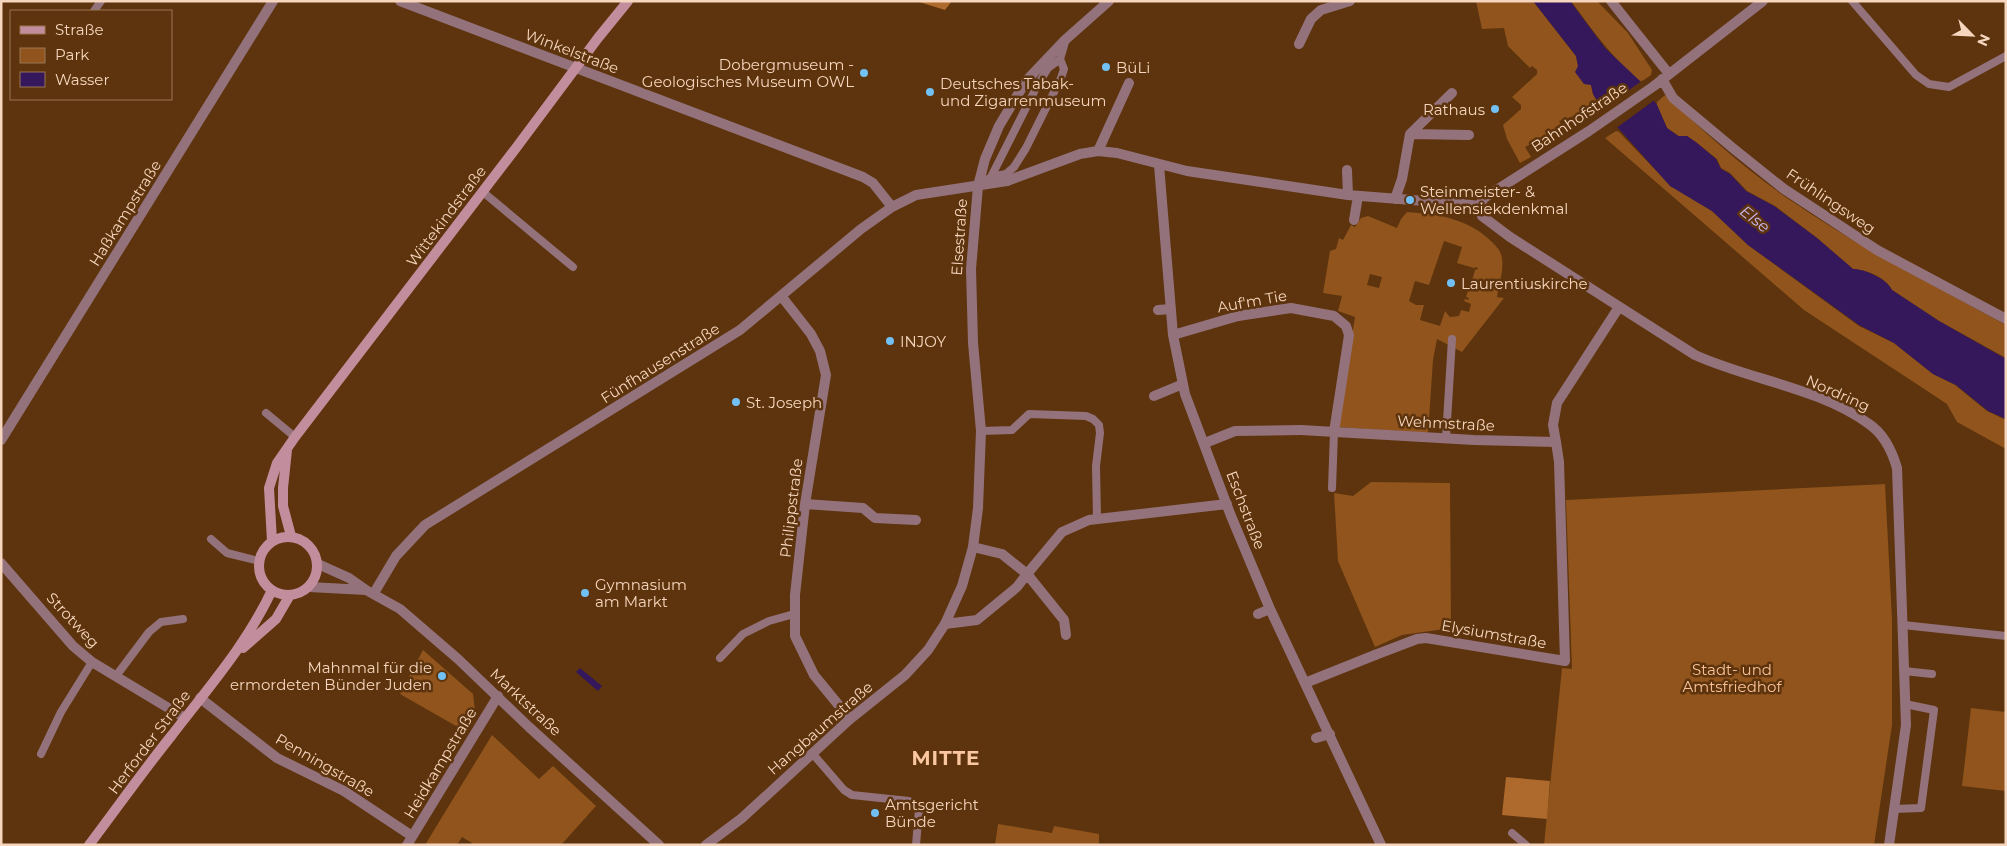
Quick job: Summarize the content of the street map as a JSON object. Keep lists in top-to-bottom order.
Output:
{
  "streets": {
    "main road": ["Wittekindstraße", "Herforder Straße"],
    "street": [
      "Winkelstraße",
      "Bahnhofstraße",
      "Frühlingsweg",
      "Haßkampstraße",
      "Elsestraße",
      "Auf'm Tie",
      "Fünfhausenstraße",
      "Nordring",
      "Wehmstraße",
      "Philippstraße",
      "Eschstraße",
      "Strotweg",
      "Elysiumstraße",
      "Marktstraße",
      "Hangbaumstraße",
      "Heidkampstraße",
      "Penningstraße"
    ]
  },
  "crossings": [
    ["Winkelstraße", "Wittekindstraße"],
    ["Winkelstraße", "Fünfhausenstraße"],
    ["Bahnhofstraße", "Frühlingsweg"],
    ["Bahnhofstraße", "Nordring"],
    ["Wittekindstraße", "Marktstraße"],
    ["Wittekindstraße", "Herforder Straße"],
    ["Elsestraße", "Fünfhausenstraße"],
    ["Elsestraße", "Hangbaumstraße"],
    ["Auf'm Tie", "Wehmstraße"],
    ["Auf'm Tie", "Eschstraße"],
    ["Fünfhausenstraße", "Philippstraße"],
    ["Fünfhausenstraße", "Marktstraße"],
    ["Wehmstraße", "Eschstraße"],
    ["Wehmstraße", "Elysiumstraße"],
    ["Philippstraße", "Hangbaumstraße"],
    ["Eschstraße", "Elysiumstraße"],
    ["Strotweg", "Herforder Straße"],
    ["Marktstraße", "Herforder Straße"],
    ["Marktstraße", "Heidkampstraße"],
    ["Herforder Straße", "Penningstraße"],
    ["Heidkampstraße", "Penningstraße"]
  ],
  "districts": ["MITTE"],
  "water": ["Else"],
  "parks": ["Stadt- und Amtsfriedhof"],
  "places": [
    "BüLi",
    "Dobergmuseum - Geologisches Museum OWL",
    "Deutsches Tabak- und Zigarrenmuseum",
    "Rathaus",
    "Steinmeister- & Wellensiekdenkmal",
    "Laurentiuskirche",
    "INJOY",
    "St. Joseph",
    "Gymnasium am Markt",
    "Mahnmal für die ermordeten Bünder Juden",
    "Amtsgericht Bünde"
  ],
  "legend": ["Straße", "Park", "Wasser"],
  "north": "bottom right"
}
